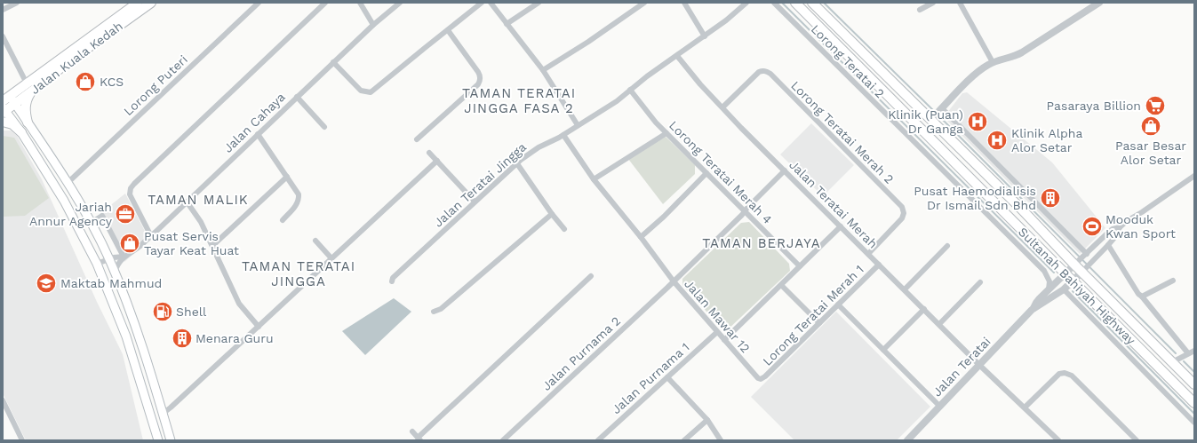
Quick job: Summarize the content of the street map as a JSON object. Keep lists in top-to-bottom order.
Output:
{
  "streets": {
    "main road": ["Jalan Kuala Kedah", "Sultanah Bahiyah Highway"],
    "street": [
      "Lorong Teratai 2",
      "Lorong Puteri",
      "Jalan Cahaya",
      "Lorong Teratai Merah 2",
      "Lorong Teratai Merah 4",
      "Jalan Teratai Jingga",
      "Jalan Teratai Merah",
      "Lorong Teratai Merah 1",
      "Jalan Mawar 12",
      "Jalan Purnama 2",
      "Jalan Teratai",
      "Jalan Purnama 1"
    ]
  },
  "crossings": [
    ["Lorong Teratai 2", "Jalan Teratai"],
    ["Lorong Teratai Merah 2", "Jalan Teratai Merah"],
    ["Lorong Teratai Merah 4", "Jalan Teratai Jingga"],
    ["Lorong Teratai Merah 4", "Jalan Purnama 2"],
    ["Jalan Teratai Jingga", "Jalan Teratai Merah"],
    ["Jalan Teratai Jingga", "Jalan Mawar 12"],
    ["Jalan Teratai Merah", "Lorong Teratai Merah 1"],
    ["Jalan Teratai Merah", "Jalan Purnama 2"],
    ["Jalan Teratai Merah", "Jalan Teratai"],
    ["Sultanah Bahiyah Highway", "Jalan Teratai"],
    ["Lorong Teratai Merah 1", "Jalan Mawar 12"],
    ["Jalan Mawar 12", "Jalan Purnama 2"],
    ["Jalan Mawar 12", "Jalan Purnama 1"]
  ],
  "districts": [
    "TAMAN TERATAI JINGGA FASA 2",
    "TAMAN MALIK",
    "TAMAN BERJAYA",
    "TAMAN TERATAI JINGGA"
  ],
  "places": {
    "shop": ["KCS", "Pasar Besar Alor Setar", "Pusat Servis Tayar Keat Huat"],
    "supermarket": ["Pasaraya Billion"],
    "hospital": ["Klinik (Puan) Dr Ganga", "Klinik Alpha Alor Setar"],
    "building": ["Pusat Haemodialisis Dr Ismail Sdn Bhd", "Menara Guru"],
    "office": ["Jariah Annur Agency"],
    "sports": ["Mooduk Kwan Sport"],
    "school or university": ["Maktab Mahmud"],
    "fuel station": ["Shell"]
  }
}
